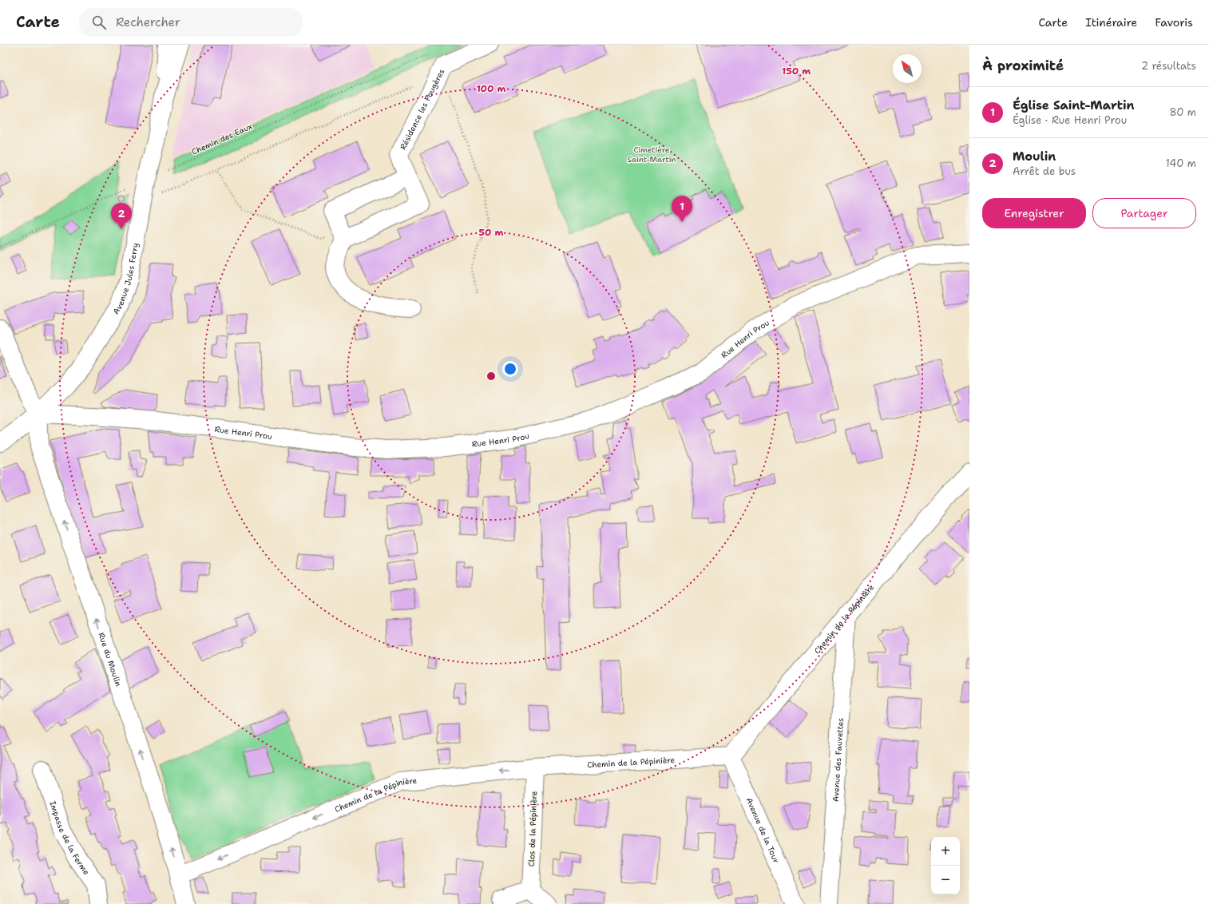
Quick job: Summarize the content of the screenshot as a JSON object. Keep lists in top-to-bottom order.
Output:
{
  "streets": {
    "street": [
      "Résidence les Fougères",
      "Avenue Jules Ferry",
      "Rue Henri Prou",
      "Chemin de la Pépinière",
      "Rue du Moulin",
      "Avenue des Fauvettes",
      "Clos de la Pépinière",
      "Avenue de la Tour",
      "Impasse de la Ferme"
    ],
    "path": ["Chemin des Eaux"]
  },
  "crossings": [
    ["Chemin des Eaux", "Avenue Jules Ferry"],
    ["Avenue Jules Ferry", "Rue Henri Prou"],
    ["Avenue Jules Ferry", "Rue du Moulin"],
    ["Rue Henri Prou", "Rue du Moulin"],
    ["Chemin de la Pépinière", "Rue du Moulin"],
    ["Chemin de la Pépinière", "Avenue des Fauvettes"],
    ["Chemin de la Pépinière", "Clos de la Pépinière"],
    ["Chemin de la Pépinière", "Avenue de la Tour"]
  ],
  "one_way": ["Chemin de la Pépinière", "Rue du Moulin"],
  "parks": ["Cimetière Saint-Martin"],
  "north": "top left",
  "page": {
    "header": "Carte",
    "search": "Rechercher",
    "nav": ["Carte", "Itinéraire", "Favoris"],
    "heading": ["À proximité", "2 résultats"],
    "list": [
      {
        "mark": "1",
        "name": "Église Saint-Martin",
        "note": "Église · Rue Henri Prou",
        "value": "80 m"
      },
      {
        "mark": "2",
        "name": "Moulin",
        "note": "Arrêt de bus",
        "value": "140 m"
      }
    ],
    "buttons": ["Enregistrer", "Partager"],
    "pins": ["1", "2"],
    "map_buttons": ["+", "−"]
  },
  "rings": ["150 m", "100 m", "50 m"]
}
